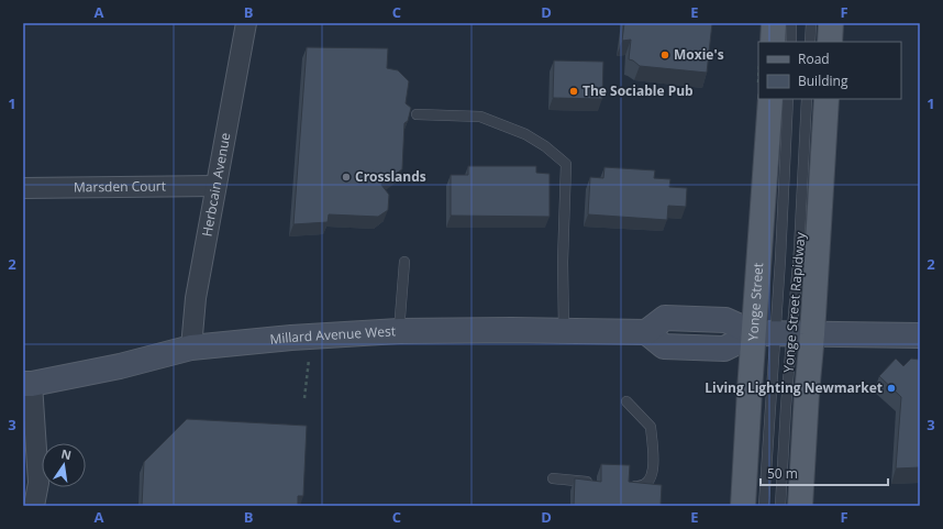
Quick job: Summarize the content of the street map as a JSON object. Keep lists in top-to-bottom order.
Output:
{
  "streets": {
    "main road": ["Yonge Street", "Millard Avenue West"],
    "street": ["Herbcain Avenue", "Marsden Court"],
    "lane": ["Yonge Street Rapidway"]
  },
  "crossings": [
    ["Herbcain Avenue", "Marsden Court"],
    ["Herbcain Avenue", "Millard Avenue West"],
    ["Yonge Street", "Yonge Street Rapidway"],
    ["Yonge Street", "Millard Avenue West"],
    ["Yonge Street Rapidway", "Millard Avenue West"]
  ],
  "places": [
    "Moxie's",
    "The Sociable Pub",
    "Crosslands",
    "Living Lighting Newmarket"
  ],
  "legend": ["Road", "Building"],
  "scale_bar": "50 m",
  "north": "top",
  "grid": {
    "columns": [
      "A",
      "B",
      "C",
      "D",
      "E",
      "F"
    ],
    "rows": ["1", "2", "3"]
  }
}
